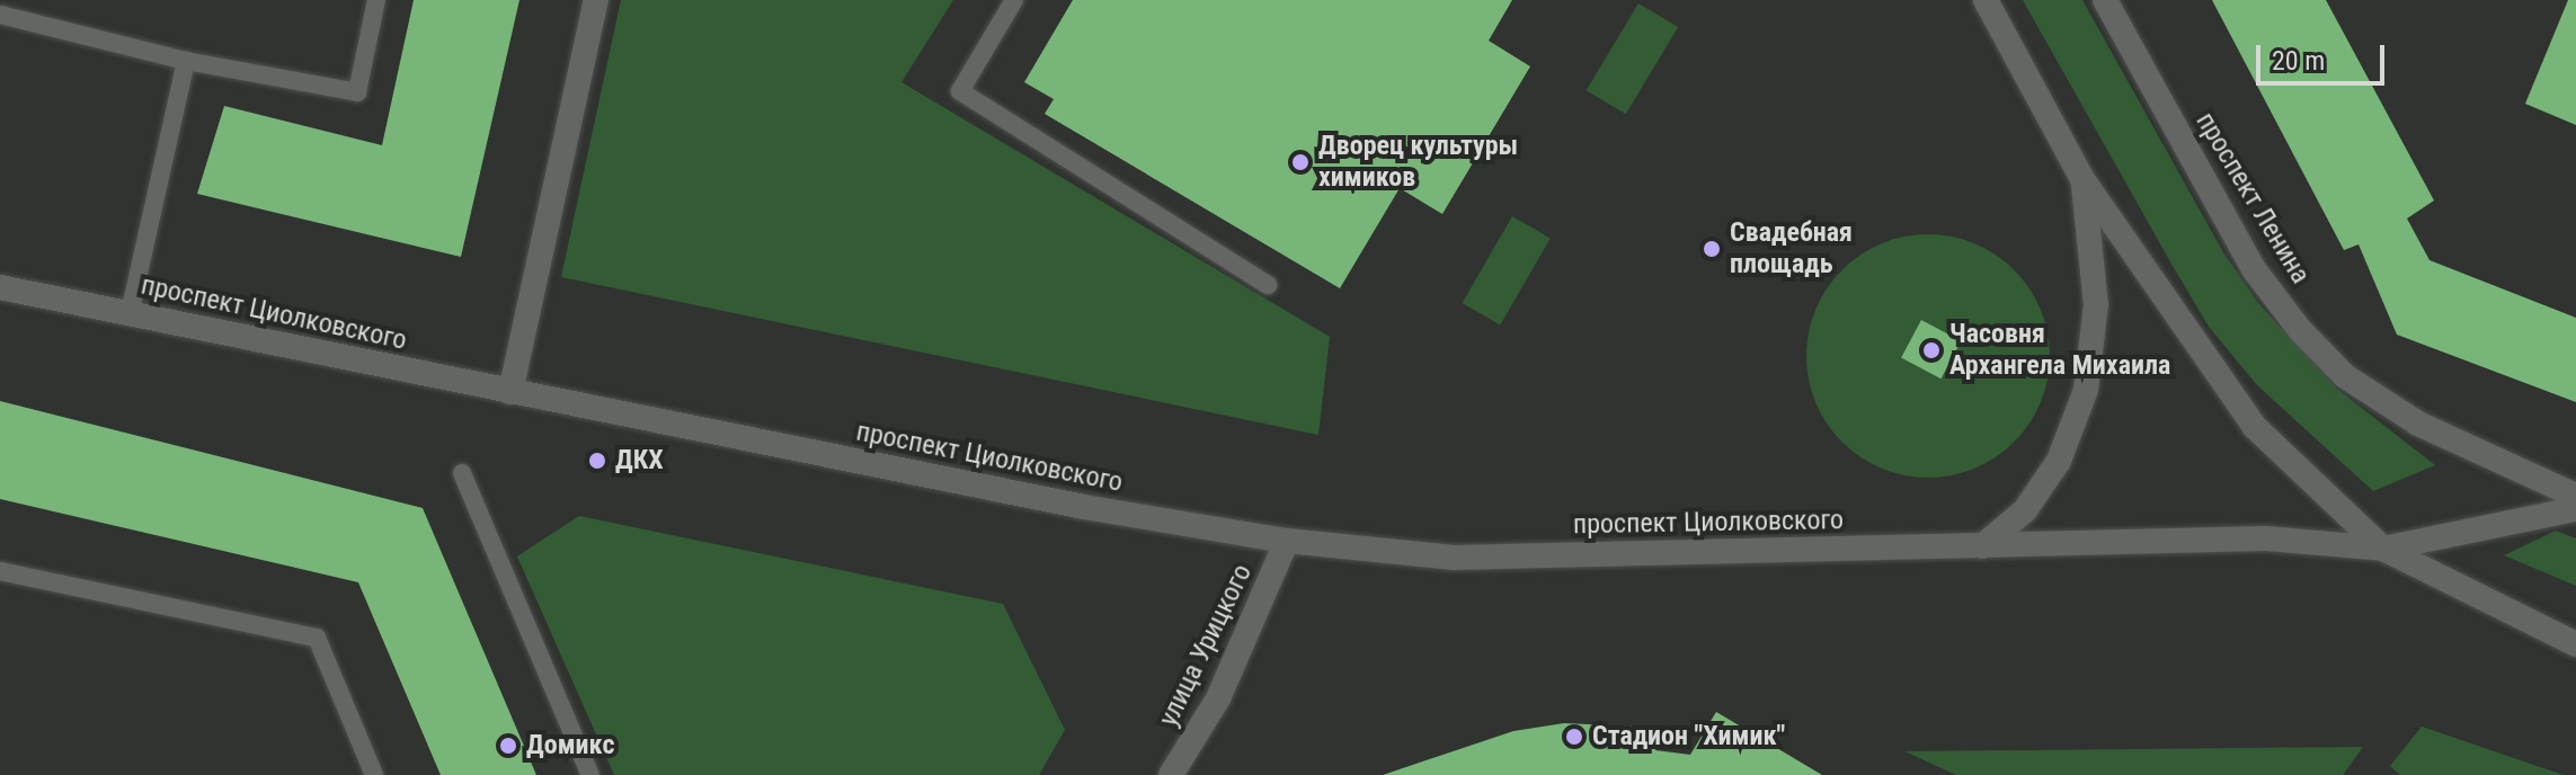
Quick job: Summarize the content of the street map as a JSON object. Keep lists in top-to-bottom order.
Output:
{
  "streets": {
    "main road": ["проспект Ленина", "проспект Циолковского", "улица Урицкого"]
  },
  "crossings": [
    ["проспект Циолковского", "улица Урицкого"]
  ],
  "places": [
    "Дворец культуры химиков",
    "Свадебная площадь",
    "Часовня Архангела Михаила",
    "ДКХ",
    "Стадион \"Химик\"",
    "Домикс"
  ],
  "scale_bar": "20 m"
}
